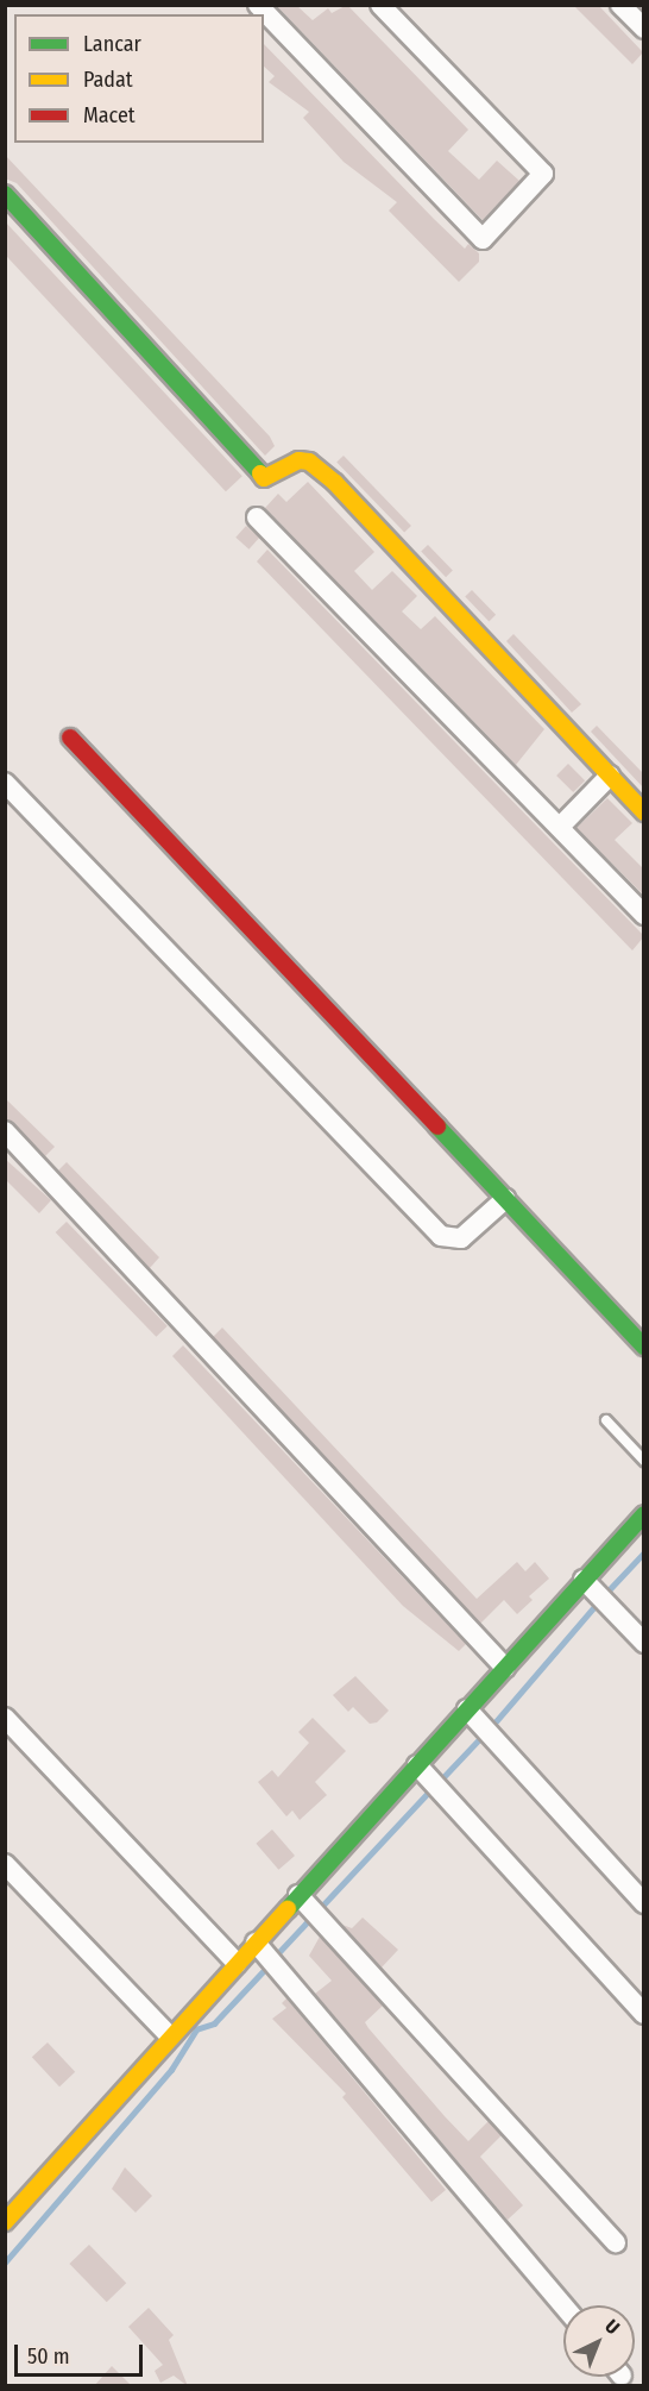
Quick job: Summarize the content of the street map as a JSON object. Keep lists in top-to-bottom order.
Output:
{
  "legend": ["Lancar", "Padat", "Macet"],
  "scale_bar": "50 m",
  "north": "top right"
}
